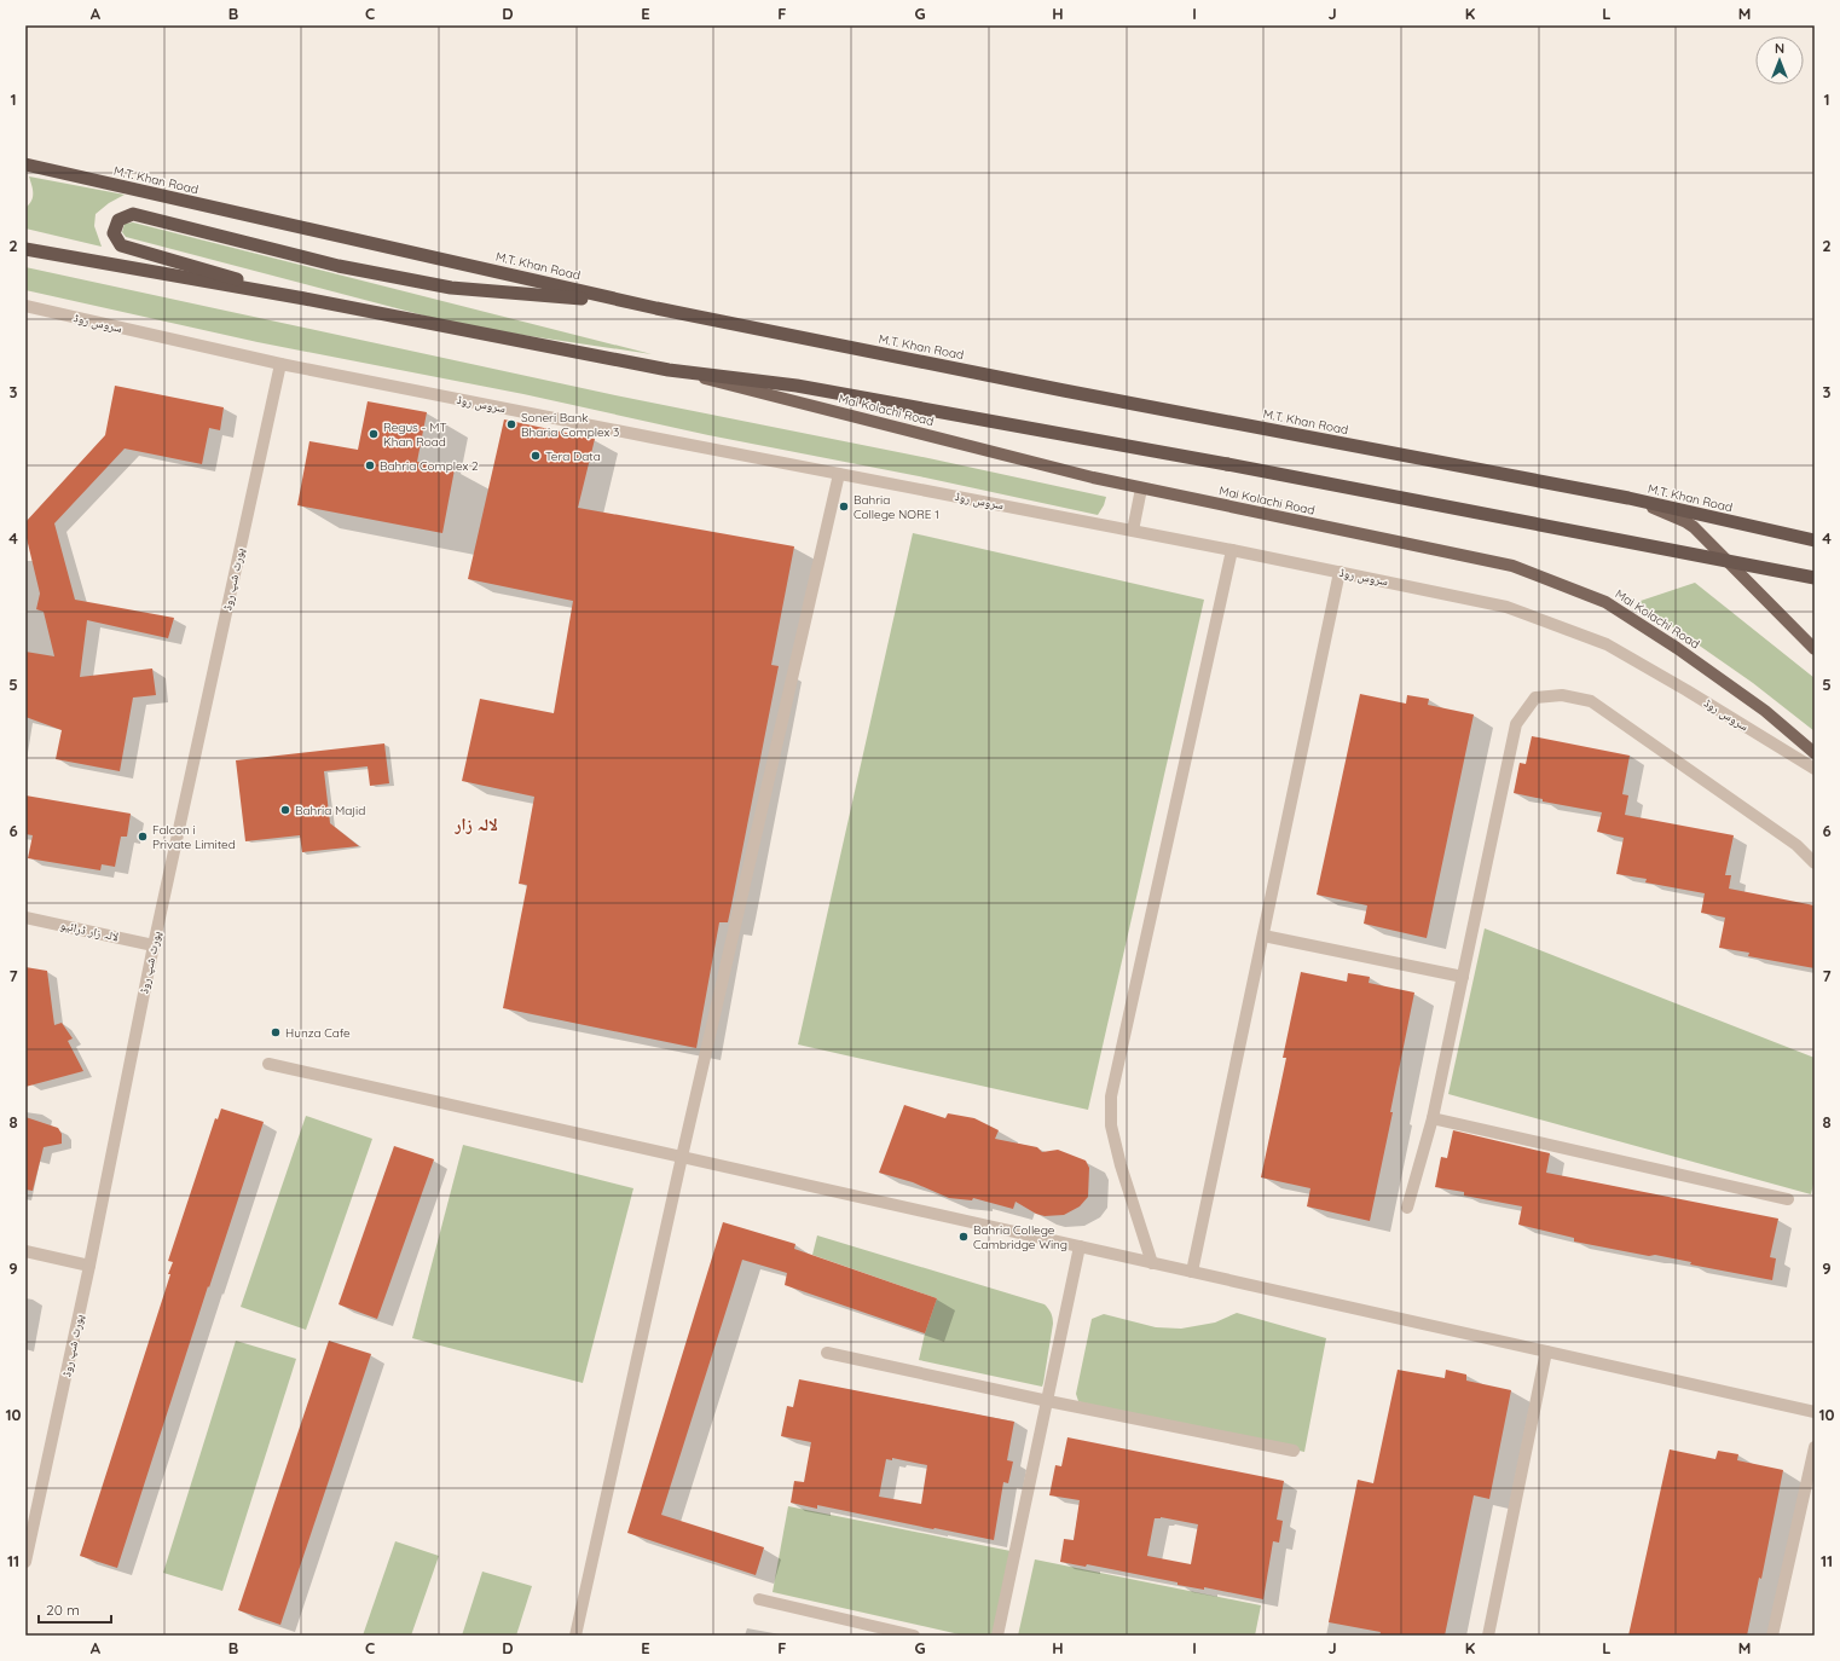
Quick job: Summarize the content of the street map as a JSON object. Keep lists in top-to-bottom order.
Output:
{
  "streets": {
    "highway": ["M.T. Khan Road"],
    "main road": ["Mai Kolachi Road"],
    "street": ["سروس روڈ", "پورٹ شپ روڈ", "لالہ زار ڈرائیو"]
  },
  "crossings": [
    ["سروس روڈ", "پورٹ شپ روڈ"],
    ["پورٹ شپ روڈ", "لالہ زار ڈرائیو"]
  ],
  "districts": ["لالہ زار"],
  "places": [
    "Soneri Bank Bharia Complex 3",
    "Regus - MT Khan Road",
    "Tera Data",
    "Bahria Complex 2",
    "Bahria College NORE 1",
    "Bahria Majid",
    "Falcon i Private Limited",
    "Hunza Cafe",
    "Bahria College Cambridge Wing"
  ],
  "scale_bar": "20 m",
  "north": "top",
  "grid": {
    "columns": [
      "A",
      "B",
      "C",
      "D",
      "E",
      "F",
      "G",
      "H",
      "I",
      "J",
      "K",
      "L",
      "M"
    ],
    "rows": [
      "1",
      "2",
      "3",
      "4",
      "5",
      "6",
      "7",
      "8",
      "9",
      "10",
      "11"
    ]
  }
}
